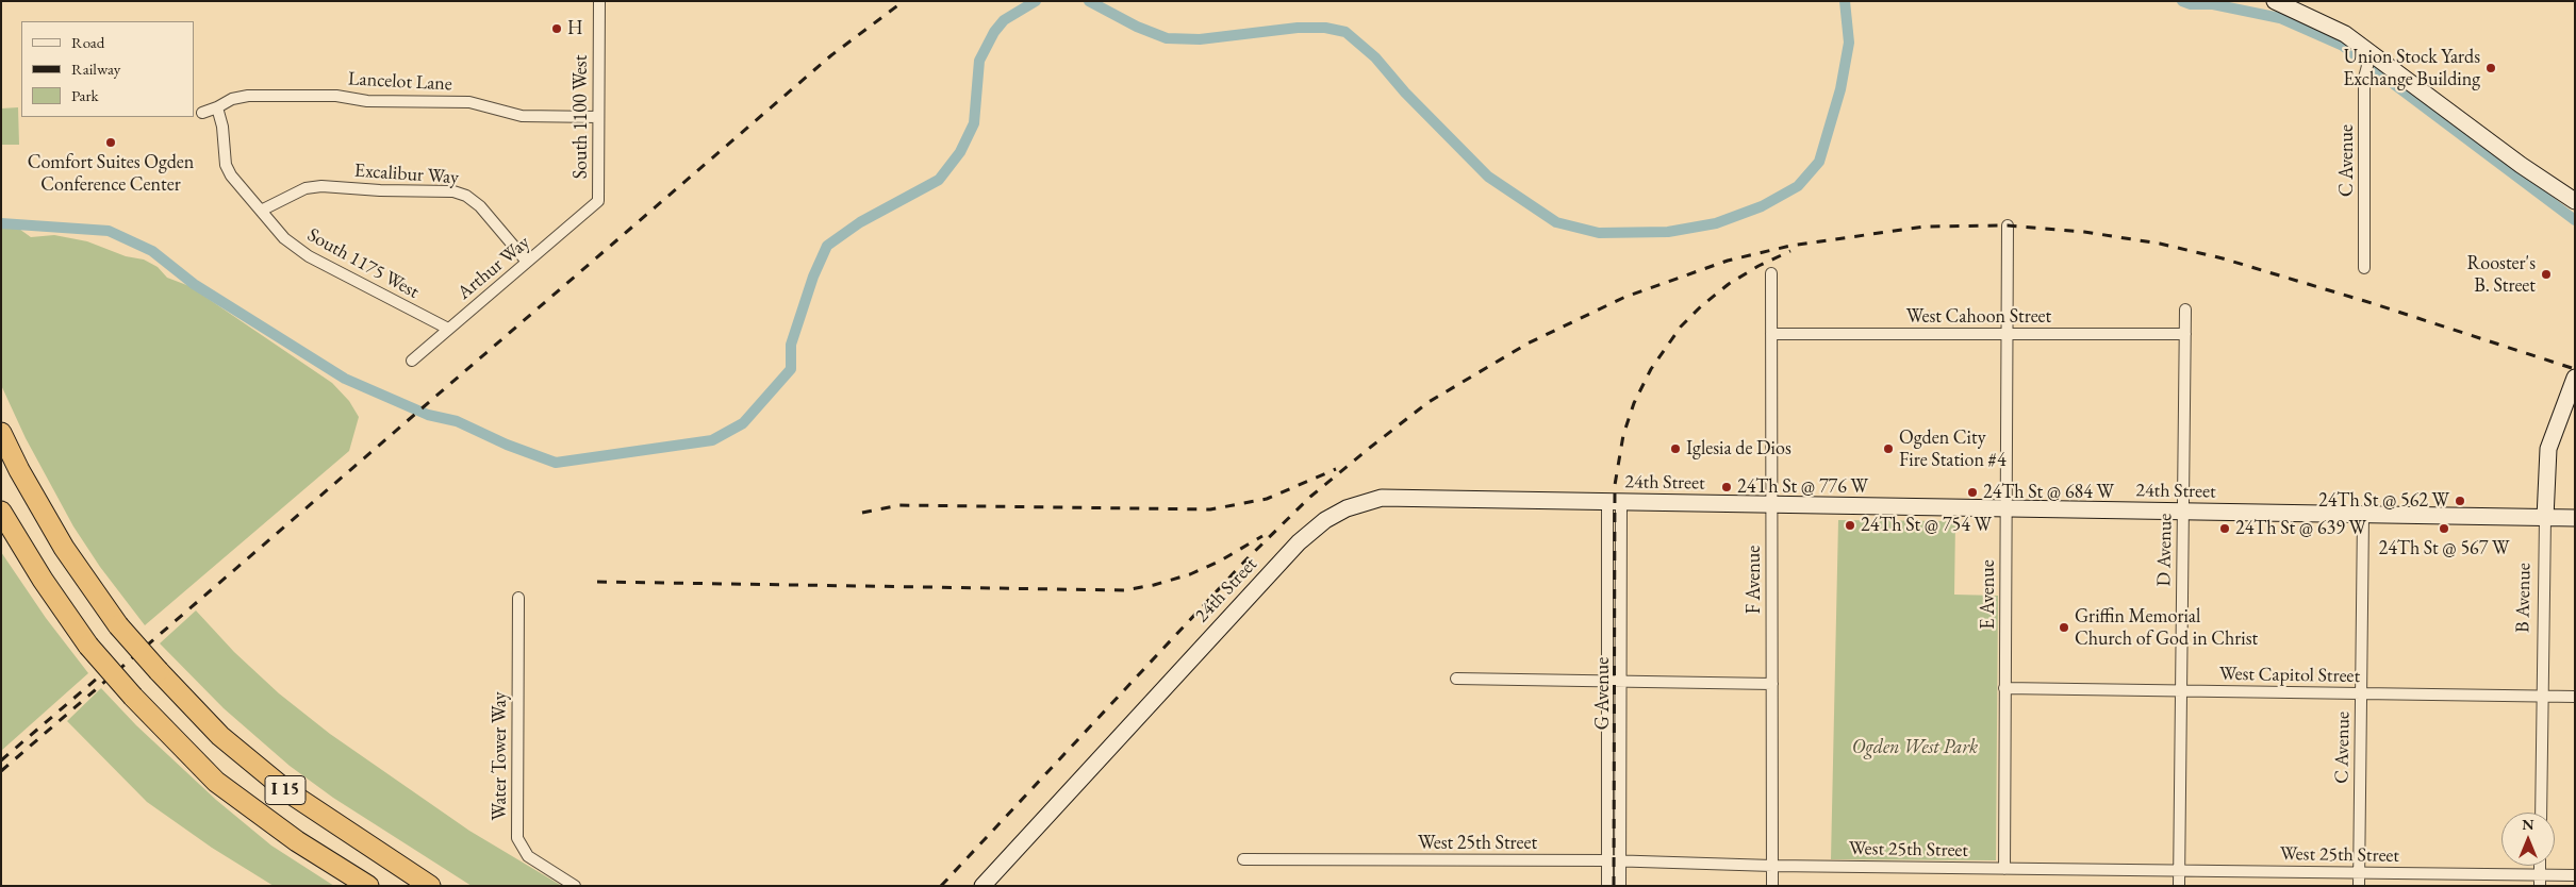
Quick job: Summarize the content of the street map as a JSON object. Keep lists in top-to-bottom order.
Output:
{
  "streets": {
    "highway": ["I 15"],
    "main road": ["24th Street", "B Avenue"],
    "street": [
      "Lancelot Lane",
      "South 1100 West",
      "C Avenue",
      "Excalibur Way",
      "South 1175 West",
      "Arthur Way",
      "West Cahoon Street",
      "D Avenue",
      "F Avenue",
      "E Avenue",
      "West Capitol Street",
      "G Avenue",
      "Water Tower Way",
      "West 25th Street"
    ]
  },
  "crossings": [
    ["Lancelot Lane", "South 1100 West"],
    ["Lancelot Lane", "South 1175 West"],
    ["South 1100 West", "Arthur Way"],
    ["C Avenue", "24th Street"],
    ["C Avenue", "West Capitol Street"],
    ["C Avenue", "West 25th Street"],
    ["Excalibur Way", "South 1175 West"],
    ["Excalibur Way", "Arthur Way"],
    ["South 1175 West", "Arthur Way"],
    ["West Cahoon Street", "D Avenue"],
    ["West Cahoon Street", "F Avenue"],
    ["West Cahoon Street", "E Avenue"],
    ["24th Street", "D Avenue"],
    ["24th Street", "F Avenue"],
    ["24th Street", "E Avenue"],
    ["24th Street", "B Avenue"],
    ["24th Street", "G Avenue"],
    ["D Avenue", "West Capitol Street"],
    ["D Avenue", "West 25th Street"],
    ["F Avenue", "West 25th Street"],
    ["E Avenue", "West Capitol Street"],
    ["E Avenue", "West 25th Street"],
    ["B Avenue", "West Capitol Street"],
    ["G Avenue", "West 25th Street"]
  ],
  "parks": ["Ogden West Park"],
  "places": [
    "H",
    "Union Stock Yards Exchange Building",
    "Comfort Suites Ogden Conference Center",
    "Rooster's B. Street",
    "Iglesia de Dios",
    "Ogden City Fire Station #4",
    "24Th St @ 776 W",
    "24Th St @ 684 W",
    "24Th St @ 562 W",
    "24Th St @ 754 W",
    "24Th St @ 639 W",
    "24Th St @ 567 W",
    "Griffin Memorial Church of God in Christ"
  ],
  "legend": ["Road", "Railway", "Park"],
  "north": "top"
}
